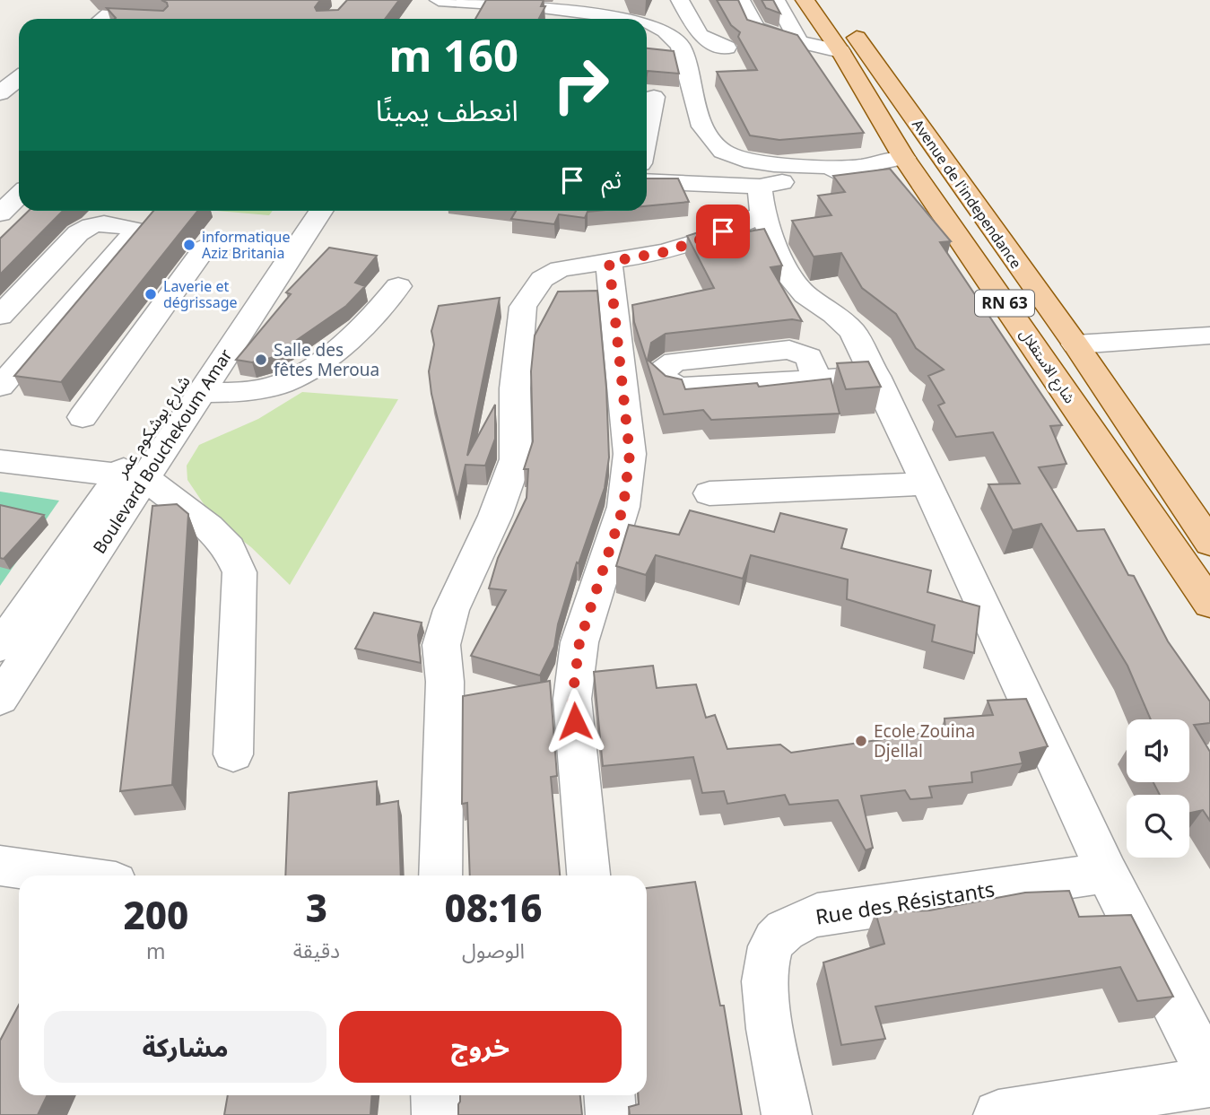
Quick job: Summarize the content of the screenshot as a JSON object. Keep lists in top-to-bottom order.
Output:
{
  "streets": {
    "main road": ["Avenue de l'independance", "RN 63", "شارع الاستقلال"],
    "street": ["شارع بوشكوم عمر", "Boulevard Bouchekoum Amar", "Rue des Résistants"]
  },
  "crossings": [
    ["شارع بوشكوم عمر", "Boulevard Bouchekoum Amar"]
  ],
  "places": [
    "informatique Aziz Britania",
    "Laverie et dégrissage",
    "Salle des fêtes Meroua",
    "Ecole Zouina Djellal"
  ],
  "page": {
    "turn": ["160 m", "انعطف يمينًا"],
    "then": "ثم",
    "eta": [
      "08:16",
      "الوصول",
      "3",
      "دقيقة",
      "200",
      "m"
    ],
    "buttons": ["خروج", "مشاركة"]
  }
}
